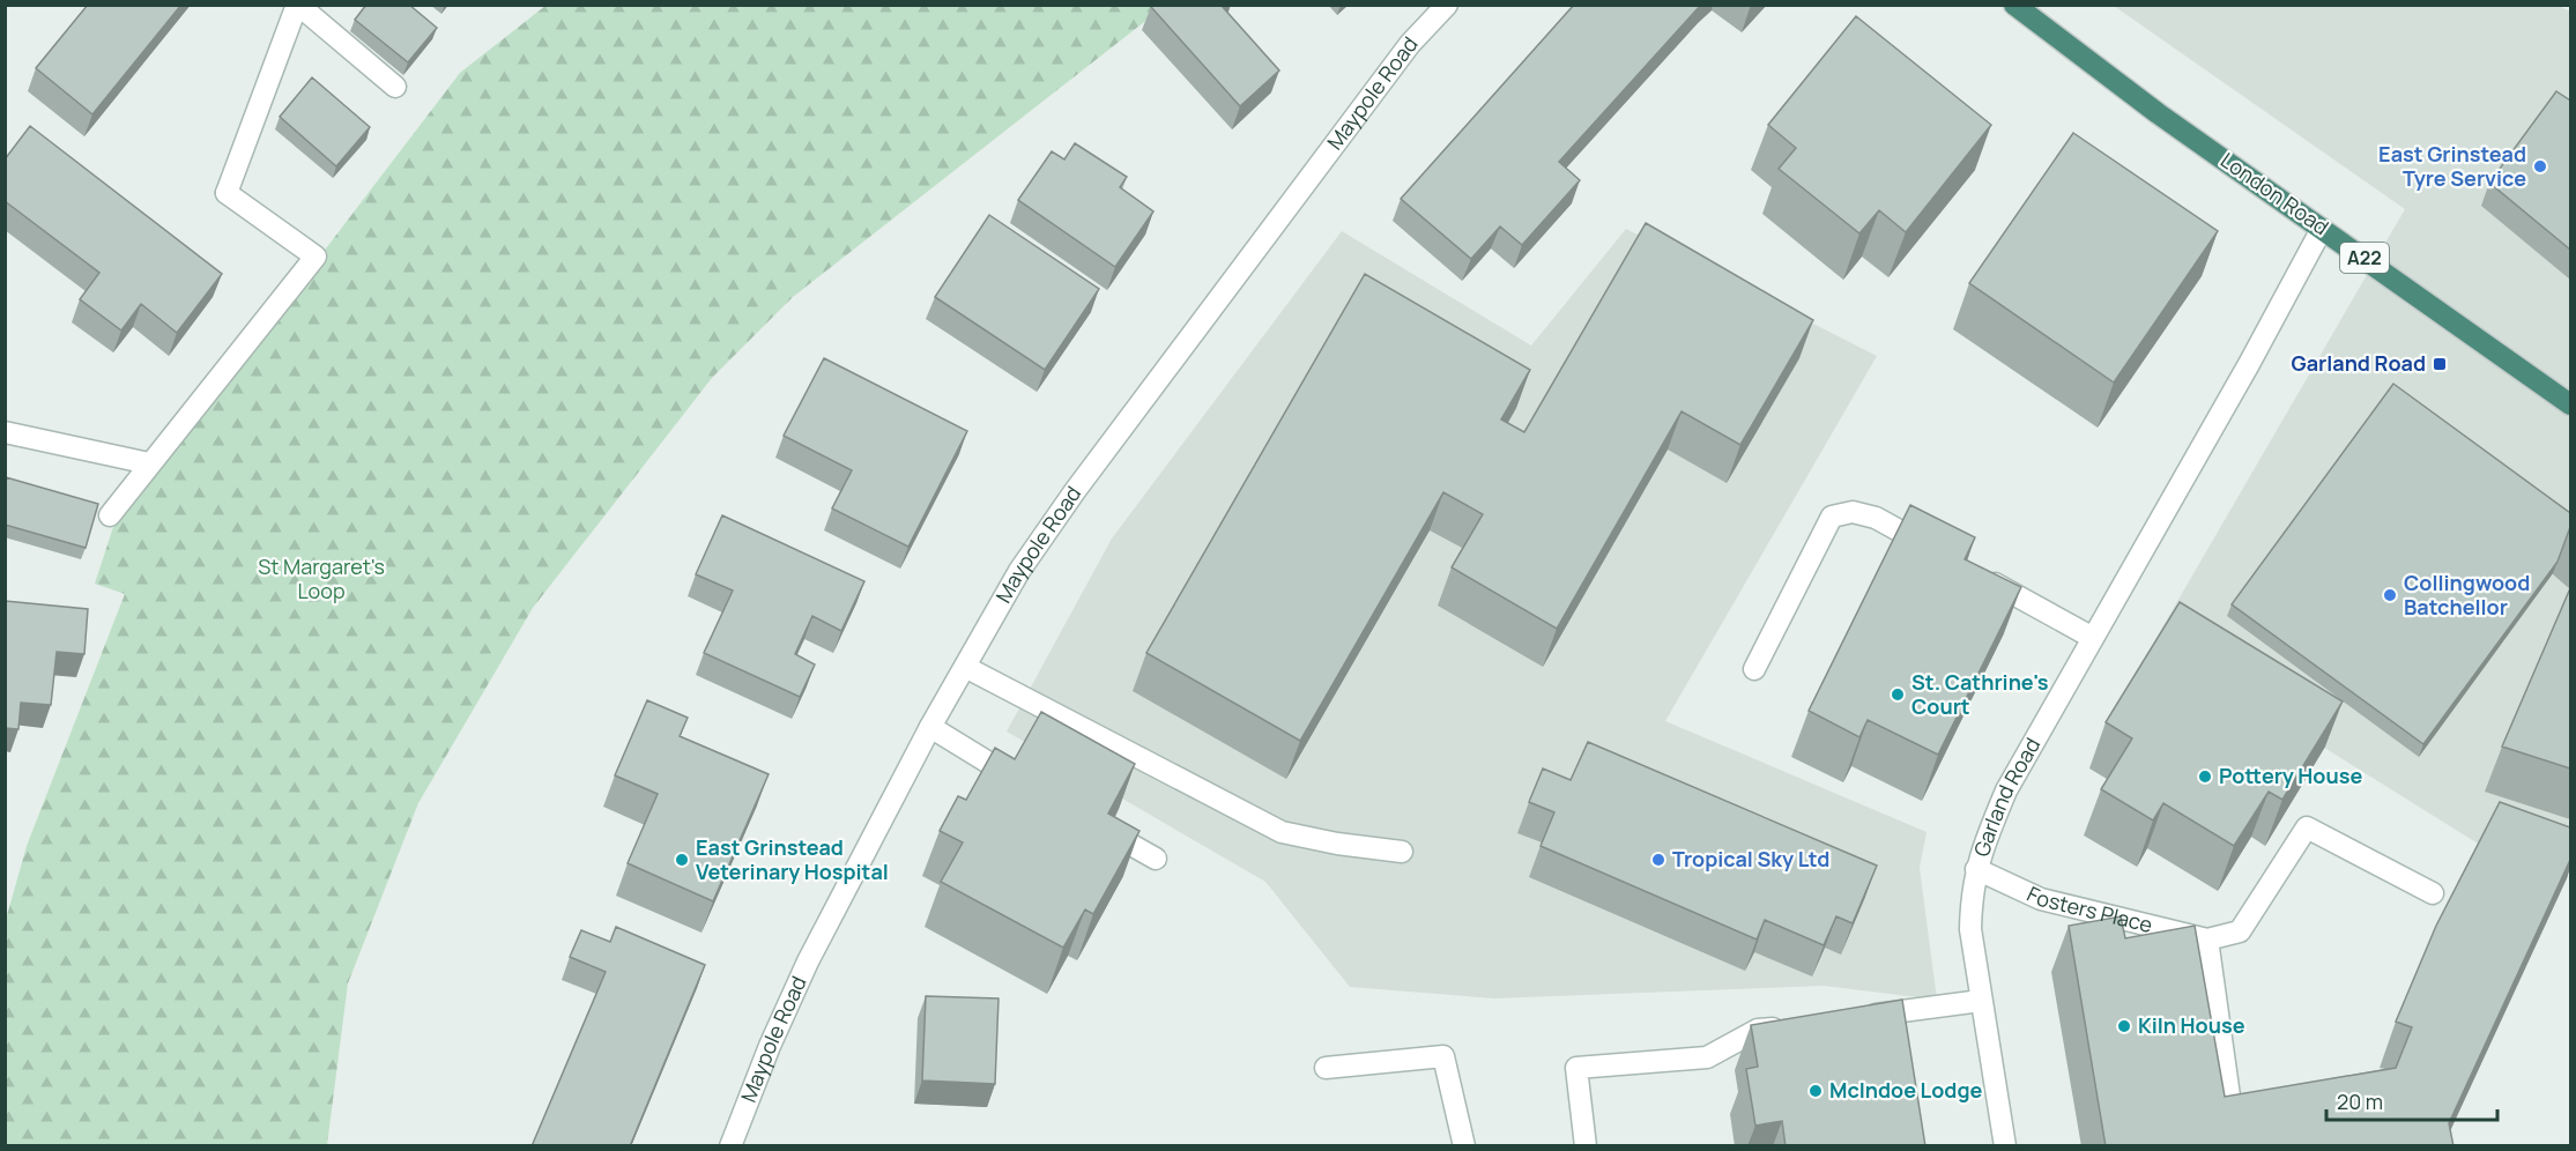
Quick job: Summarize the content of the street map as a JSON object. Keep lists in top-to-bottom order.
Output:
{
  "streets": {
    "highway": ["London Road", "A22"],
    "street": ["Maypole Road", "Garland Road", "Fosters Place"]
  },
  "crossings": [
    ["London Road", "Garland Road"],
    ["Garland Road", "Fosters Place"]
  ],
  "parks": ["St Margaret's Loop"],
  "places": {
    "other": [
      "East Grinstead Tyre Service",
      "Collingwood Batchellor",
      "St. Cathrine's Court",
      "Pottery House",
      "East Grinstead Veterinary Hospital",
      "Tropical Sky Ltd",
      "Kiln House",
      "McIndoe Lodge"
    ],
    "transit": ["Garland Road"]
  },
  "scale_bar": "20 m"
}
